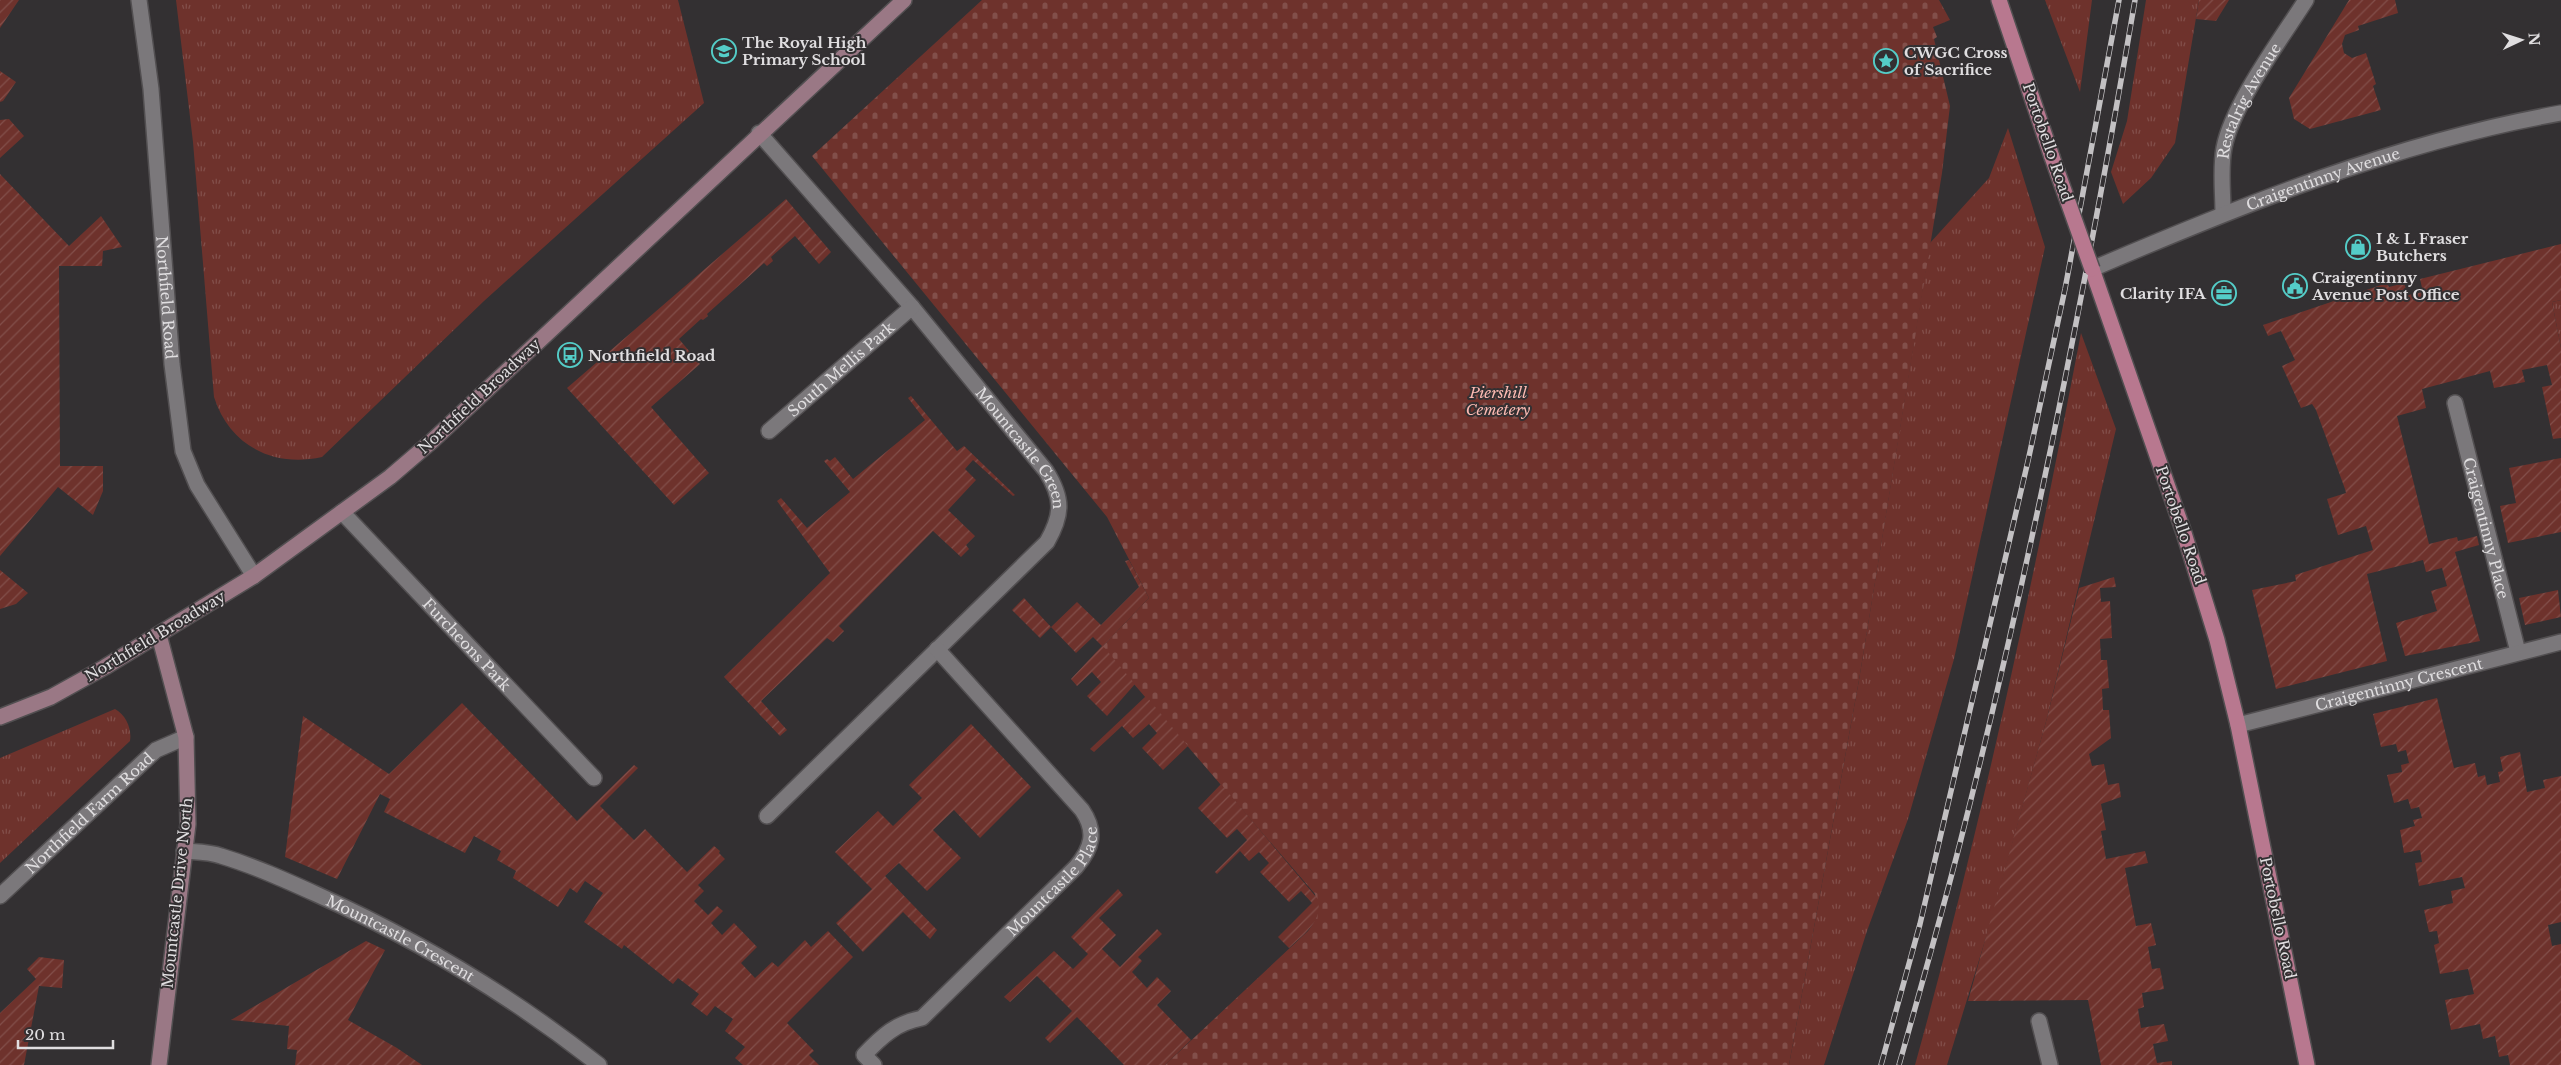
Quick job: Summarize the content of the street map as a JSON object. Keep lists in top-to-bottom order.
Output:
{
  "streets": {
    "main road": ["Portobello Road"],
    "street": [
      "Restalrig Avenue",
      "Craigentinny Avenue",
      "Northfield Road",
      "South Mellis Park",
      "Northfield Broadway",
      "Mountcastle Green",
      "Craigentinny Place",
      "Furcheons Park",
      "Craigentinny Crescent",
      "Northfield Farm Road",
      "Mountcastle Place",
      "Mountcastle Drive North",
      "Mountcastle Crescent"
    ]
  },
  "crossings": [
    ["Restalrig Avenue", "Craigentinny Avenue"],
    ["Portobello Road", "Craigentinny Avenue"],
    ["Portobello Road", "Craigentinny Crescent"],
    ["Northfield Road", "Northfield Broadway"],
    ["South Mellis Park", "Mountcastle Green"],
    ["Northfield Broadway", "Mountcastle Green"],
    ["Northfield Broadway", "Furcheons Park"],
    ["Northfield Broadway", "Mountcastle Drive North"],
    ["Mountcastle Green", "Mountcastle Place"],
    ["Craigentinny Place", "Craigentinny Crescent"],
    ["Northfield Farm Road", "Mountcastle Drive North"],
    ["Mountcastle Drive North", "Mountcastle Crescent"]
  ],
  "parks": ["Piershill Cemetery"],
  "places": {
    "school or university": ["The Royal High Primary School"],
    "place": ["CWGC Cross of Sacrifice"],
    "shop": ["I & L Fraser Butchers"],
    "public building": ["Craigentinny Avenue Post Office"],
    "office": ["Clarity IFA"],
    "bus stop": ["Northfield Road"]
  },
  "scale_bar": "20 m",
  "north": "right"
}
